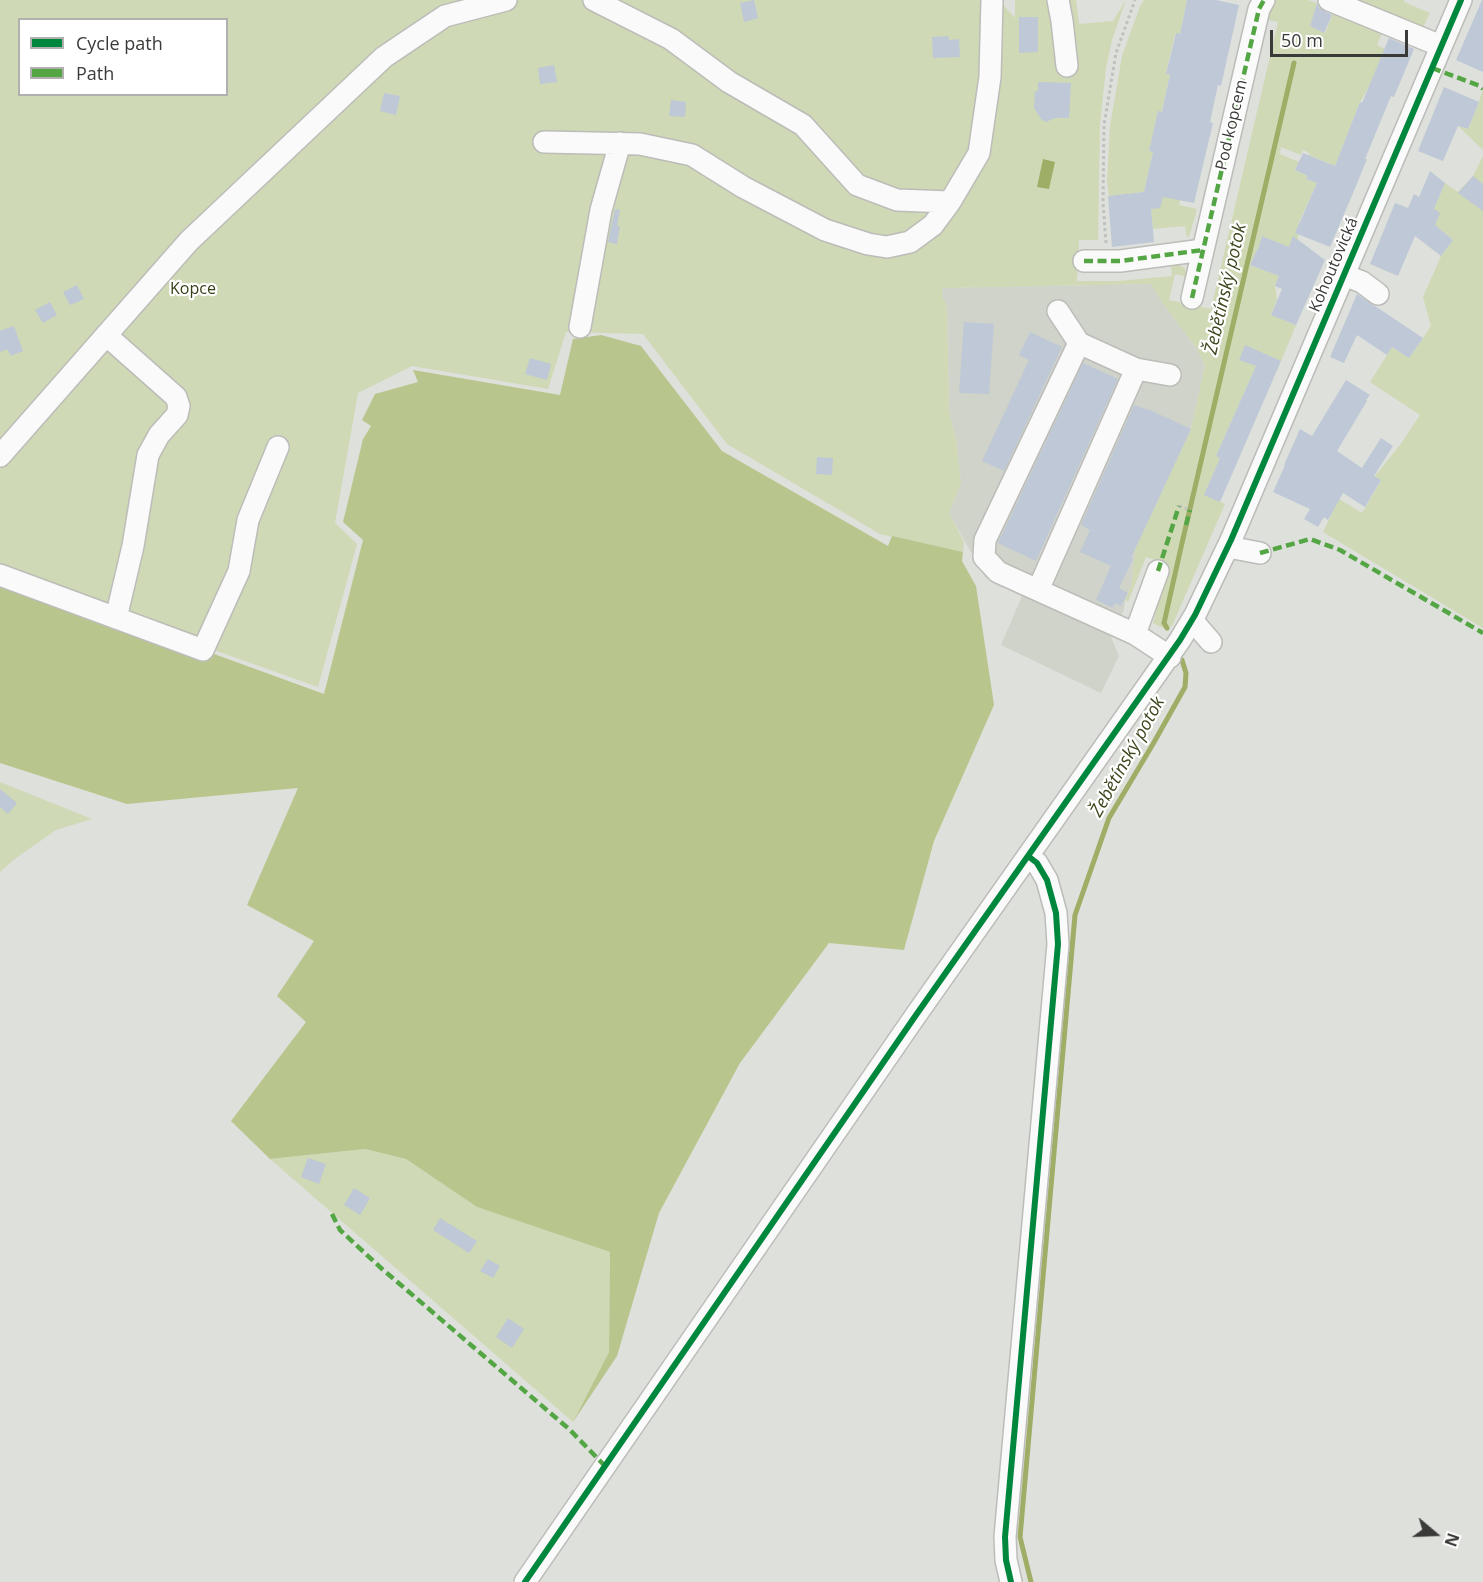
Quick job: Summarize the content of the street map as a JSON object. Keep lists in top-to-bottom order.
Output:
{
  "streets": {
    "street": ["Pod kopcem", "Kohoutovická"]
  },
  "water": ["Žebětínský potok"],
  "parks": ["Kopce"],
  "legend": ["Cycle path", "Path"],
  "scale_bar": "50 m",
  "north": "right"
}
